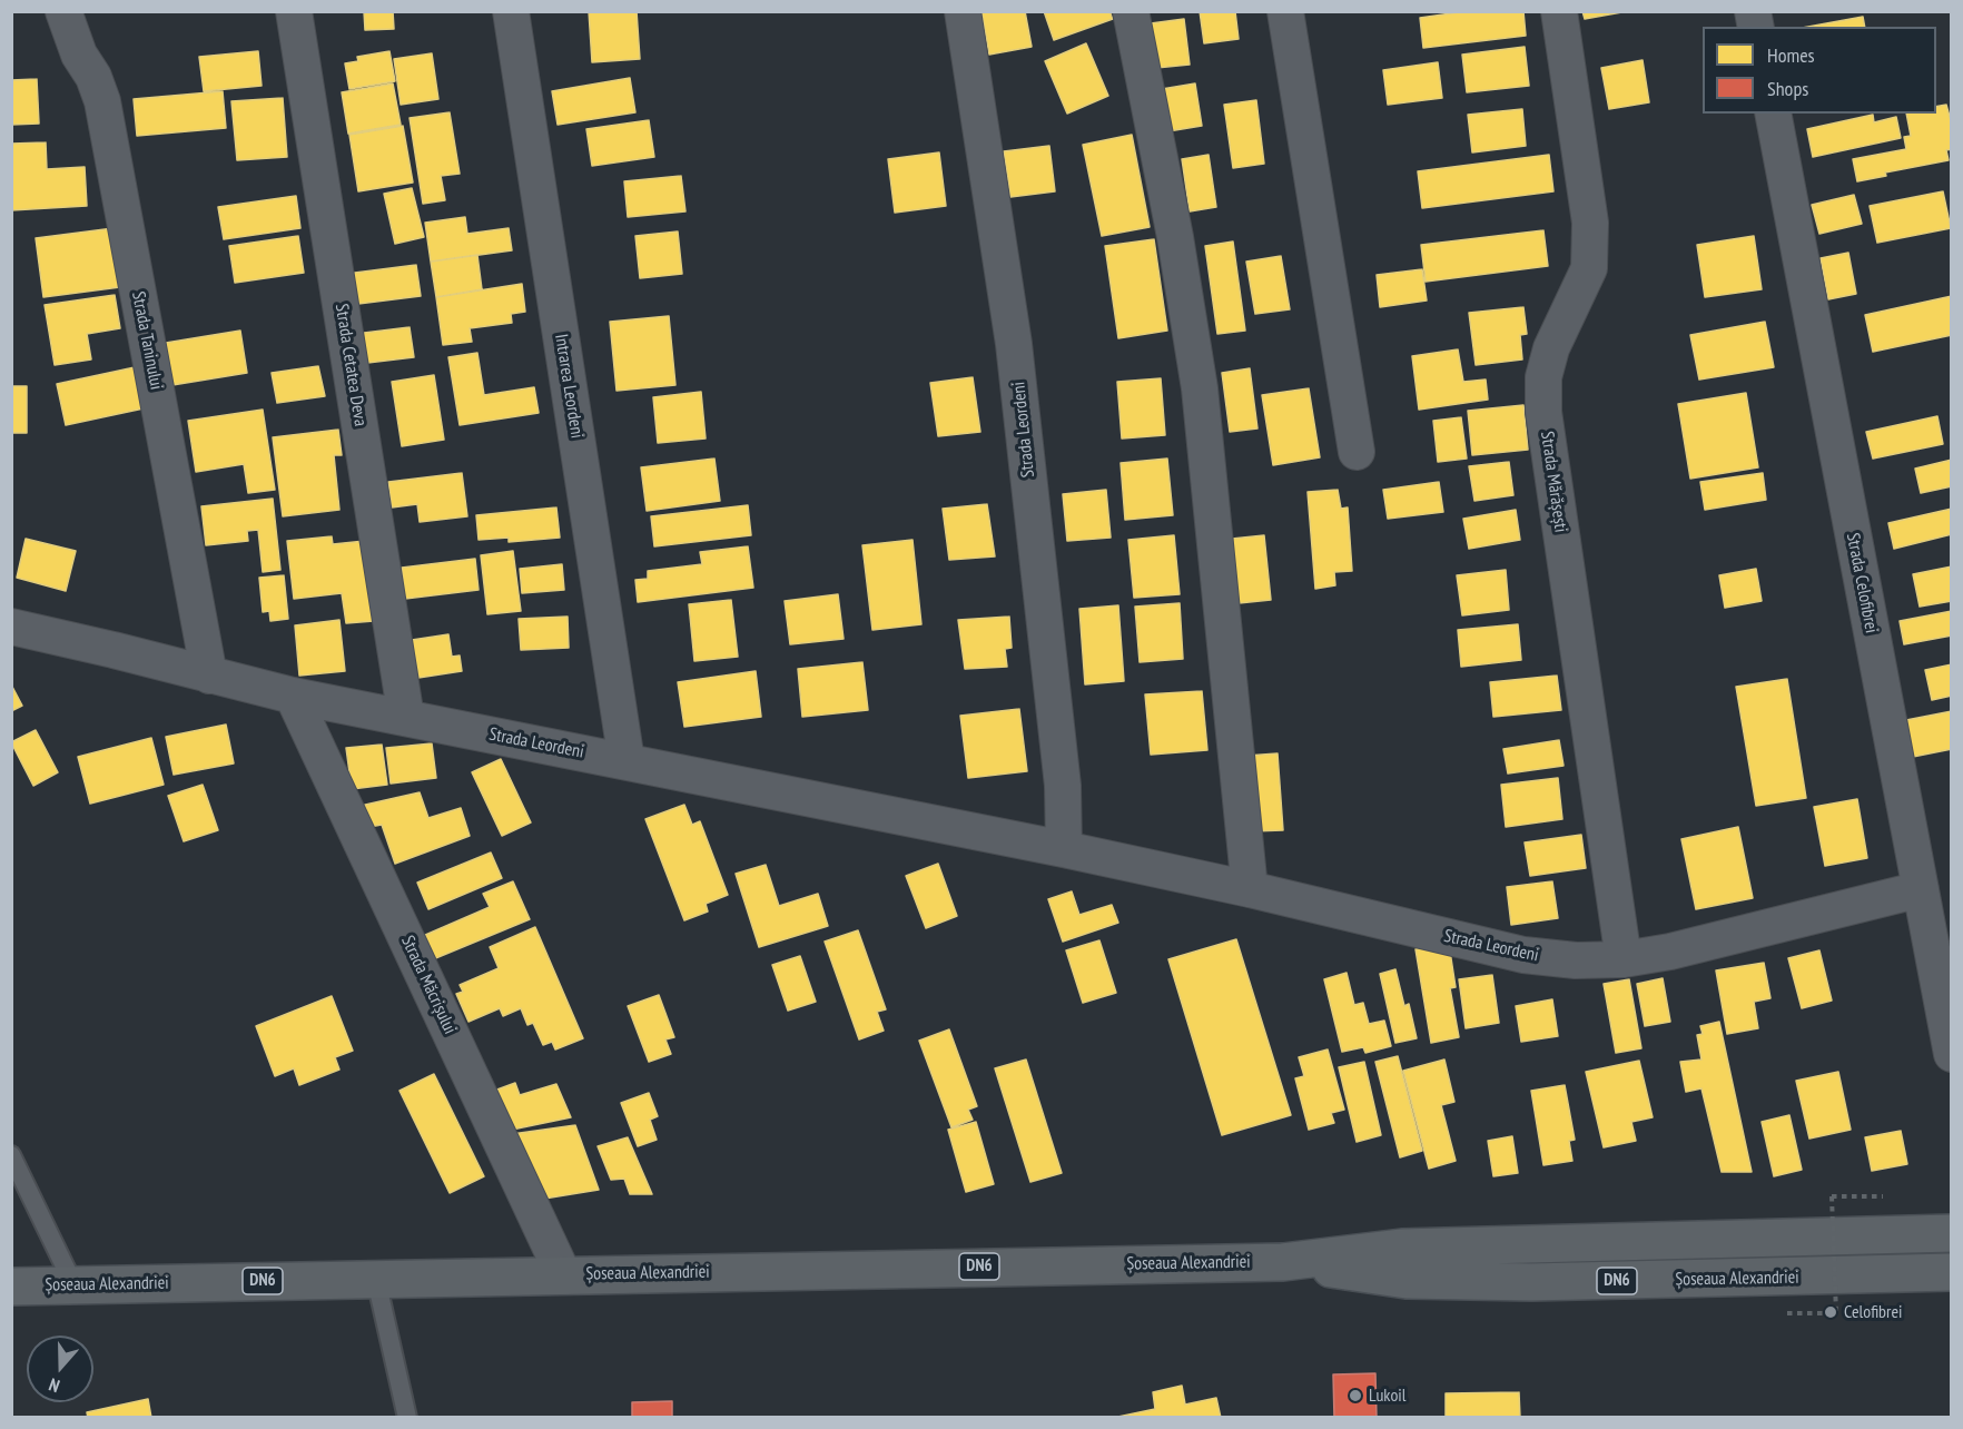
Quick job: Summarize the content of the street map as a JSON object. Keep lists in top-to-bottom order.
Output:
{
  "streets": {
    "main road": ["Șoseaua Alexandriei", "DN6"],
    "street": [
      "Strada Taninului",
      "Strada Cetatea Deva",
      "Intrarea Leordeni",
      "Strada Leordeni",
      "Strada Mărășești",
      "Strada Celofibrei",
      "Strada Măcrișului"
    ]
  },
  "crossings": [
    ["Strada Taninului", "Strada Leordeni"],
    ["Strada Cetatea Deva", "Strada Leordeni"],
    ["Intrarea Leordeni", "Strada Leordeni"],
    ["Strada Leordeni", "Strada Mărășești"],
    ["Strada Leordeni", "Strada Celofibrei"],
    ["Strada Leordeni", "Strada Măcrișului"],
    ["Strada Măcrișului", "Șoseaua Alexandriei"]
  ],
  "places": ["Celofibrei", "Lukoil"],
  "legend": ["Homes", "Shops"],
  "north": "bottom"
}
